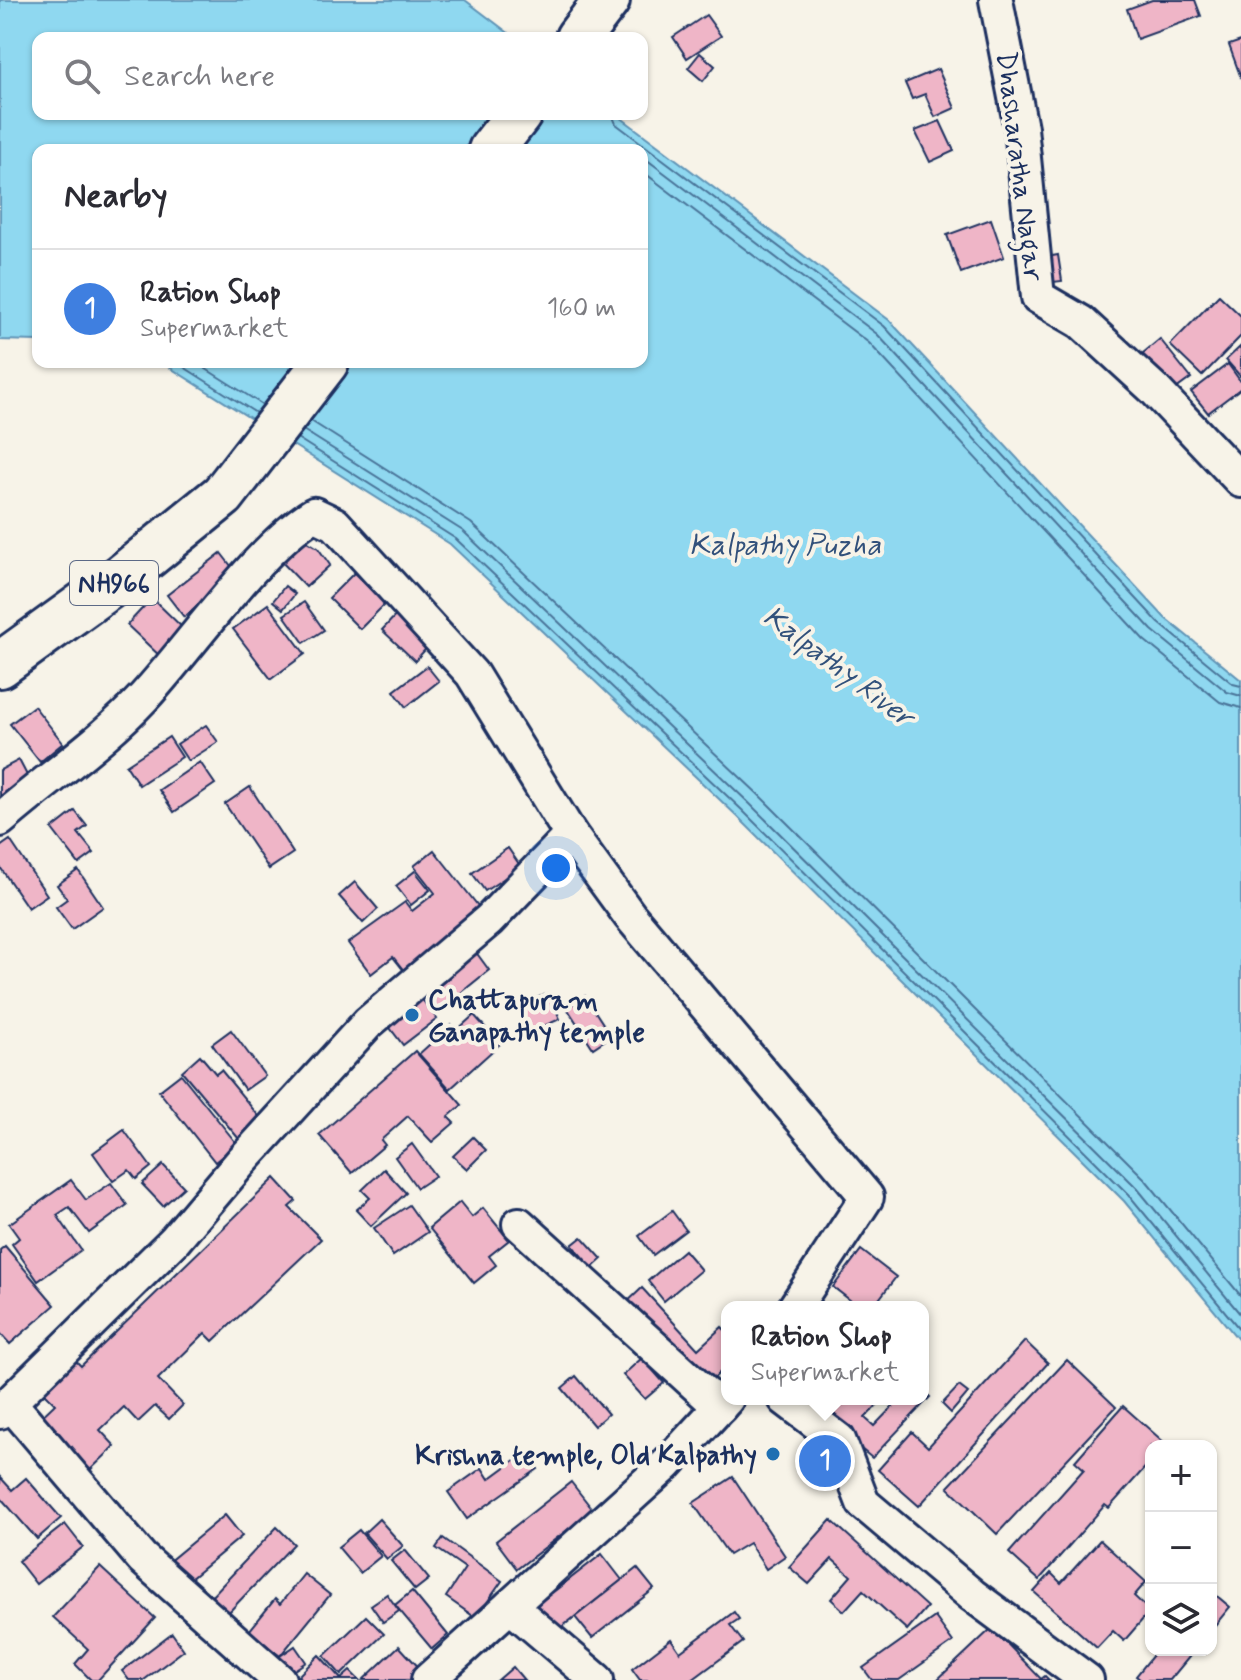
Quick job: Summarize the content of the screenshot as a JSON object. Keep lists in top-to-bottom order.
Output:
{
  "streets": {
    "highway": ["NH966"],
    "street": ["Dhasharatha Nagar"]
  },
  "water": ["Kalpathy Puzha", "Kalpathy River"],
  "places": ["Chattapuram Ganapathy temple", "Krishna temple, Old Kalpathy"],
  "page": {
    "search": "Search here",
    "heading": "Nearby",
    "list": [
      {
        "mark": "1",
        "name": "Ration Shop",
        "note": "Supermarket",
        "value": "160 m"
      }
    ],
    "popup": ["Ration Shop", "Supermarket"],
    "pins": "1",
    "map_buttons": ["+", "−"]
  }
}
